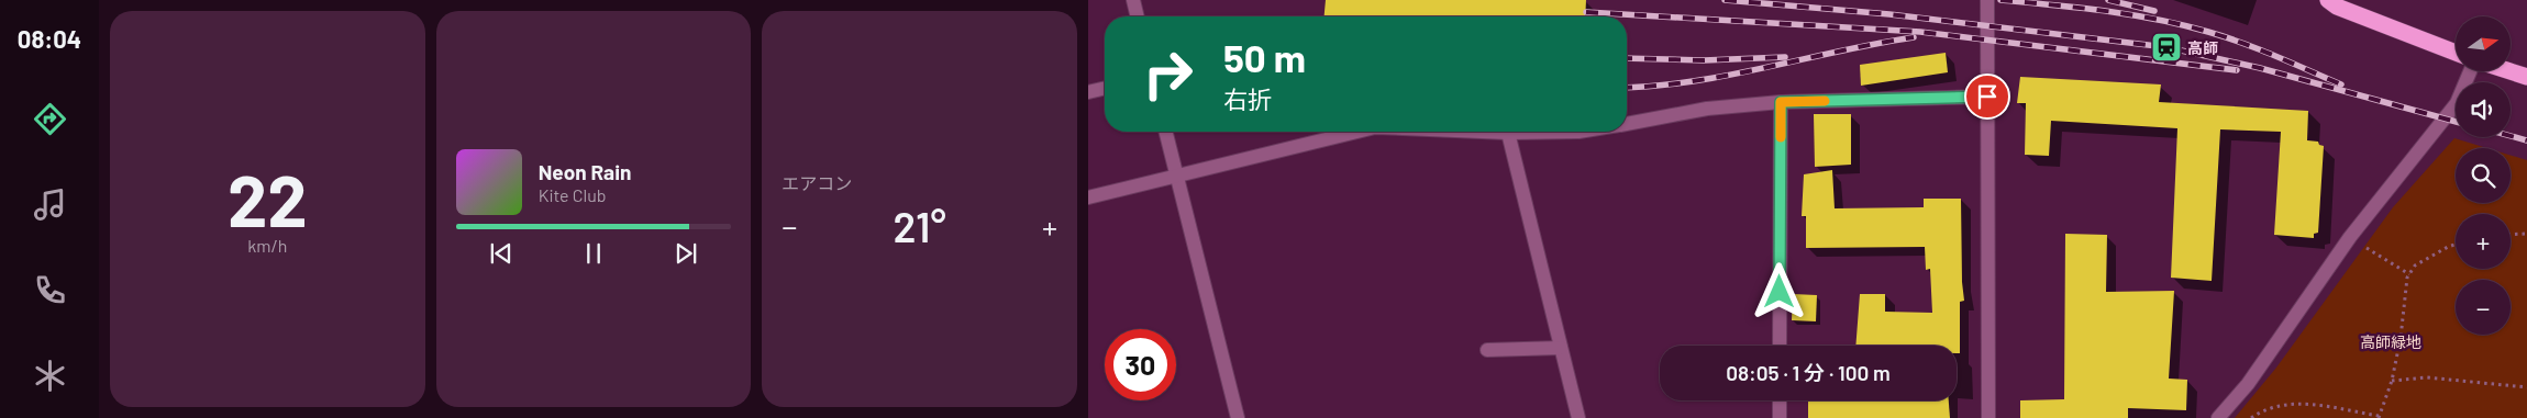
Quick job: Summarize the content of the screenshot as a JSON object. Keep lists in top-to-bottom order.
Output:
{
  "parks": ["高師緑地"],
  "places": {
    "station": ["高師"]
  },
  "north": "right",
  "page": {
    "tabs": "08:04",
    "tile": [
      ["22", "km/h"],
      "エアコン"
    ],
    "map_buttons": ["+", "−"],
    "turn": ["50 m", "右折"],
    "song": ["Neon Rain", "Kite Club"],
    "heat": ["−", "21°", "+"],
    "limit": "30",
    "trip": "08:05 · 1 分 · 100 m"
  }
}
